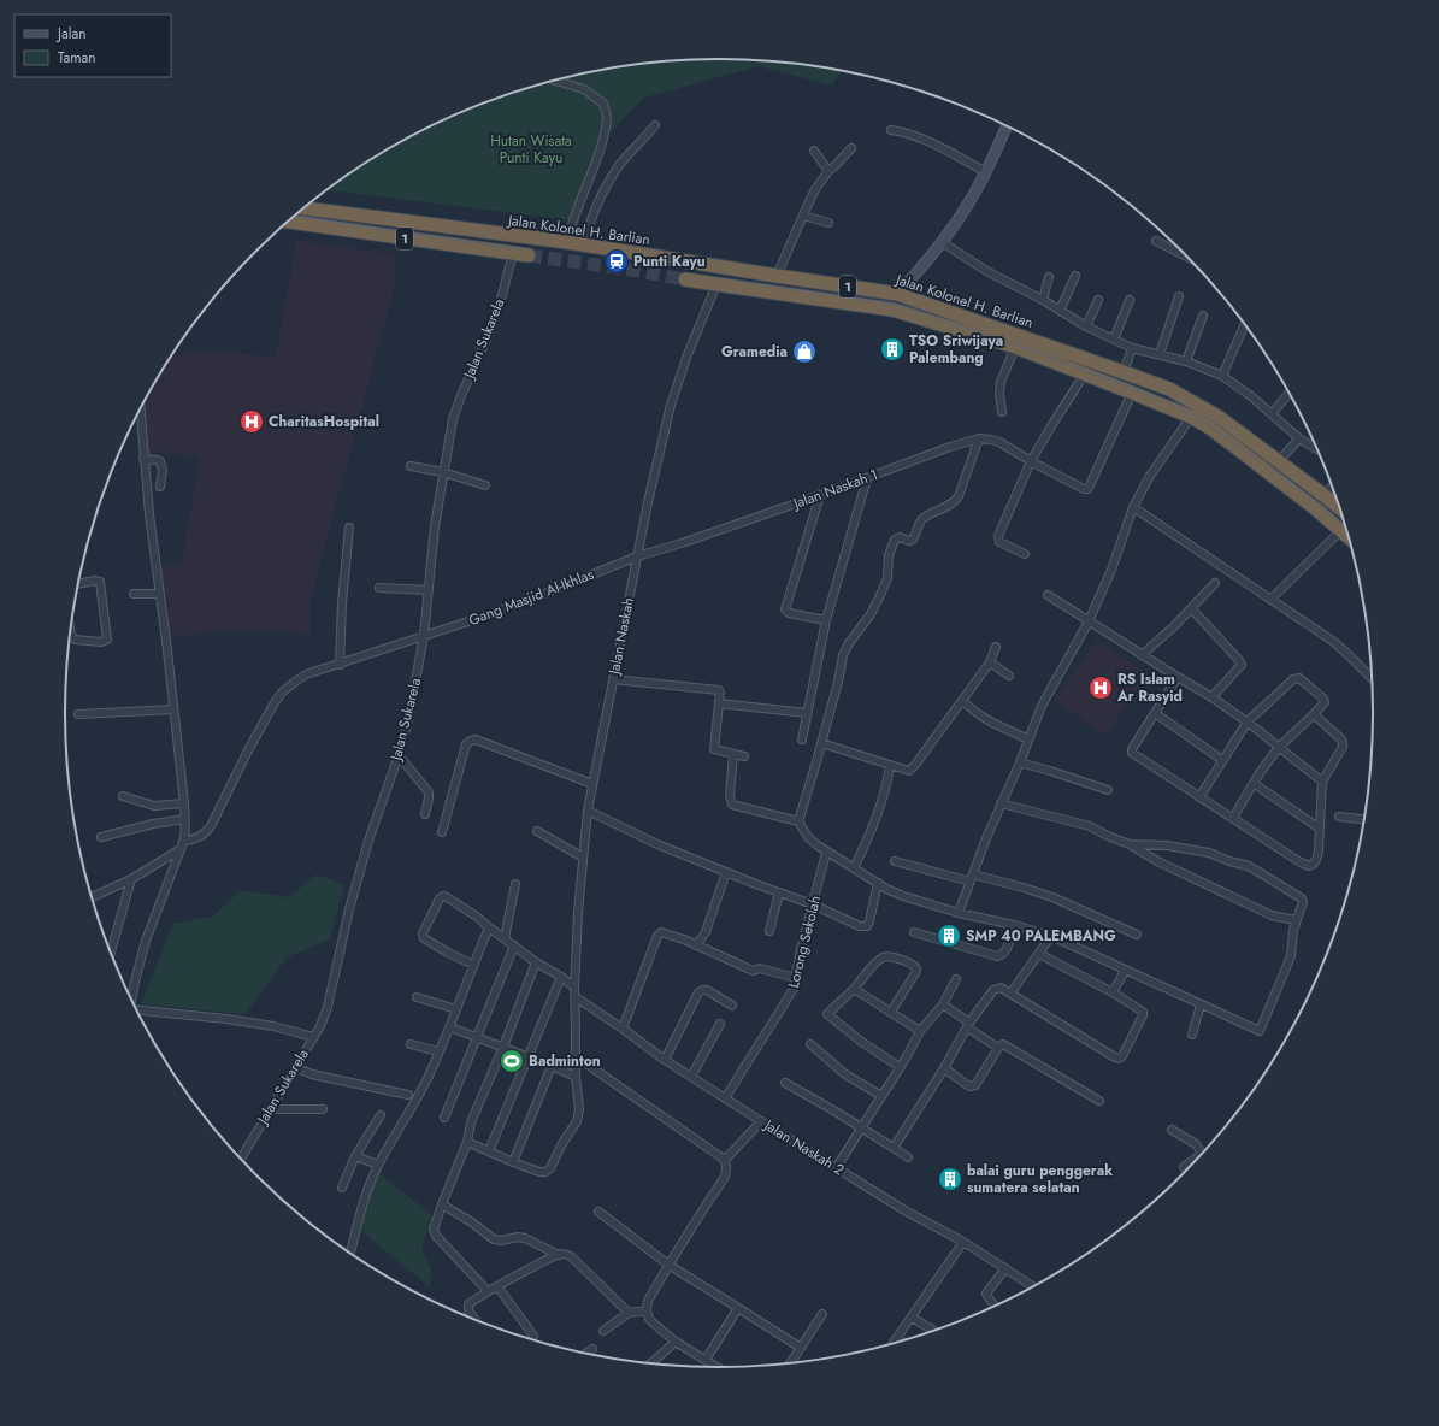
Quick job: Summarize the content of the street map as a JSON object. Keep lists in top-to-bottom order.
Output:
{
  "streets": {
    "highway": ["Jalan Kolonel H. Barlian", "1"],
    "street": [
      "Jalan Sukarela",
      "Jalan Naskah 1",
      "Gang Masjid Al-Ikhlas",
      "Jalan Naskah",
      "Lorong Sekolah",
      "Jalan Naskah 2"
    ]
  },
  "crossings": [
    ["1", "Jalan Sukarela"],
    ["1", "Jalan Naskah 1"],
    ["1", "Jalan Naskah"],
    ["Jalan Sukarela", "Gang Masjid Al-Ikhlas"],
    ["Jalan Naskah 1", "Gang Masjid Al-Ikhlas"],
    ["Jalan Naskah 1", "Jalan Naskah"],
    ["Gang Masjid Al-Ikhlas", "Jalan Naskah"],
    ["Jalan Naskah", "Jalan Naskah 2"],
    ["Lorong Sekolah", "Jalan Naskah 2"]
  ],
  "parks": ["Hutan Wisata Punti Kayu"],
  "places": {
    "station": ["Punti Kayu"],
    "building": ["TSO Sriwijaya Palembang", "SMP 40 PALEMBANG", "balai guru penggerak sumatera selatan"],
    "shop": ["Gramedia"],
    "hospital": ["CharitasHospital", "RS Islam Ar Rasyid"],
    "sports": ["Badminton"]
  },
  "legend": ["Jalan", "Taman"]
}
